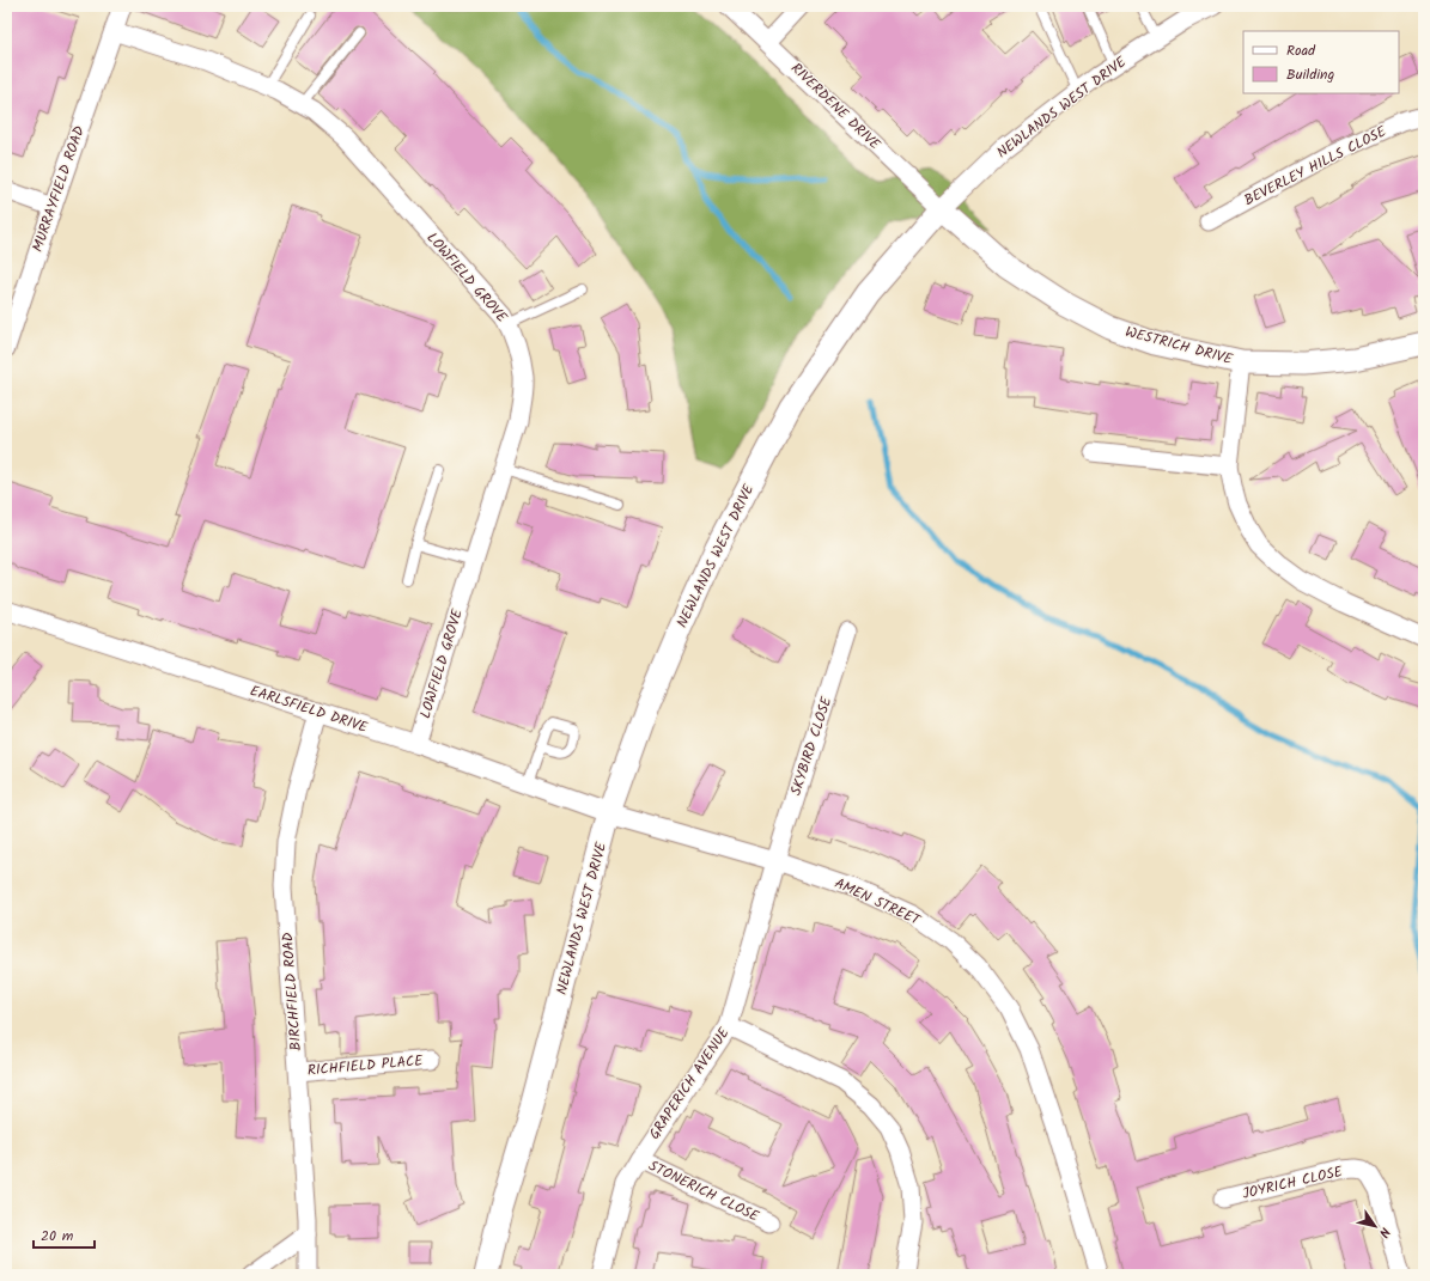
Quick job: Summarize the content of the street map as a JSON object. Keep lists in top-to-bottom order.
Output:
{
  "streets": {
    "street": [
      "RIVERDENE DRIVE",
      "NEWLANDS WEST DRIVE",
      "BEVERLEY HILLS CLOSE",
      "MURRAYFIELD ROAD",
      "LOWFIELD GROVE",
      "WESTRICH DRIVE",
      "EARLSFIELD DRIVE",
      "SKYBIRD CLOSE",
      "AMEN STREET",
      "BIRCHFIELD ROAD",
      "RICHFIELD PLACE",
      "GRAPERICH AVENUE",
      "JOYRICH CLOSE",
      "STONERICH CLOSE"
    ]
  },
  "crossings": [
    ["RIVERDENE DRIVE", "NEWLANDS WEST DRIVE"],
    ["RIVERDENE DRIVE", "WESTRICH DRIVE"],
    ["NEWLANDS WEST DRIVE", "WESTRICH DRIVE"],
    ["NEWLANDS WEST DRIVE", "EARLSFIELD DRIVE"],
    ["NEWLANDS WEST DRIVE", "AMEN STREET"],
    ["MURRAYFIELD ROAD", "LOWFIELD GROVE"],
    ["LOWFIELD GROVE", "EARLSFIELD DRIVE"],
    ["EARLSFIELD DRIVE", "AMEN STREET"],
    ["EARLSFIELD DRIVE", "BIRCHFIELD ROAD"],
    ["SKYBIRD CLOSE", "AMEN STREET"],
    ["SKYBIRD CLOSE", "GRAPERICH AVENUE"],
    ["AMEN STREET", "GRAPERICH AVENUE"],
    ["BIRCHFIELD ROAD", "RICHFIELD PLACE"],
    ["GRAPERICH AVENUE", "STONERICH CLOSE"]
  ],
  "legend": ["Road", "Building"],
  "scale_bar": "20 m",
  "north": "bottom right"
}
